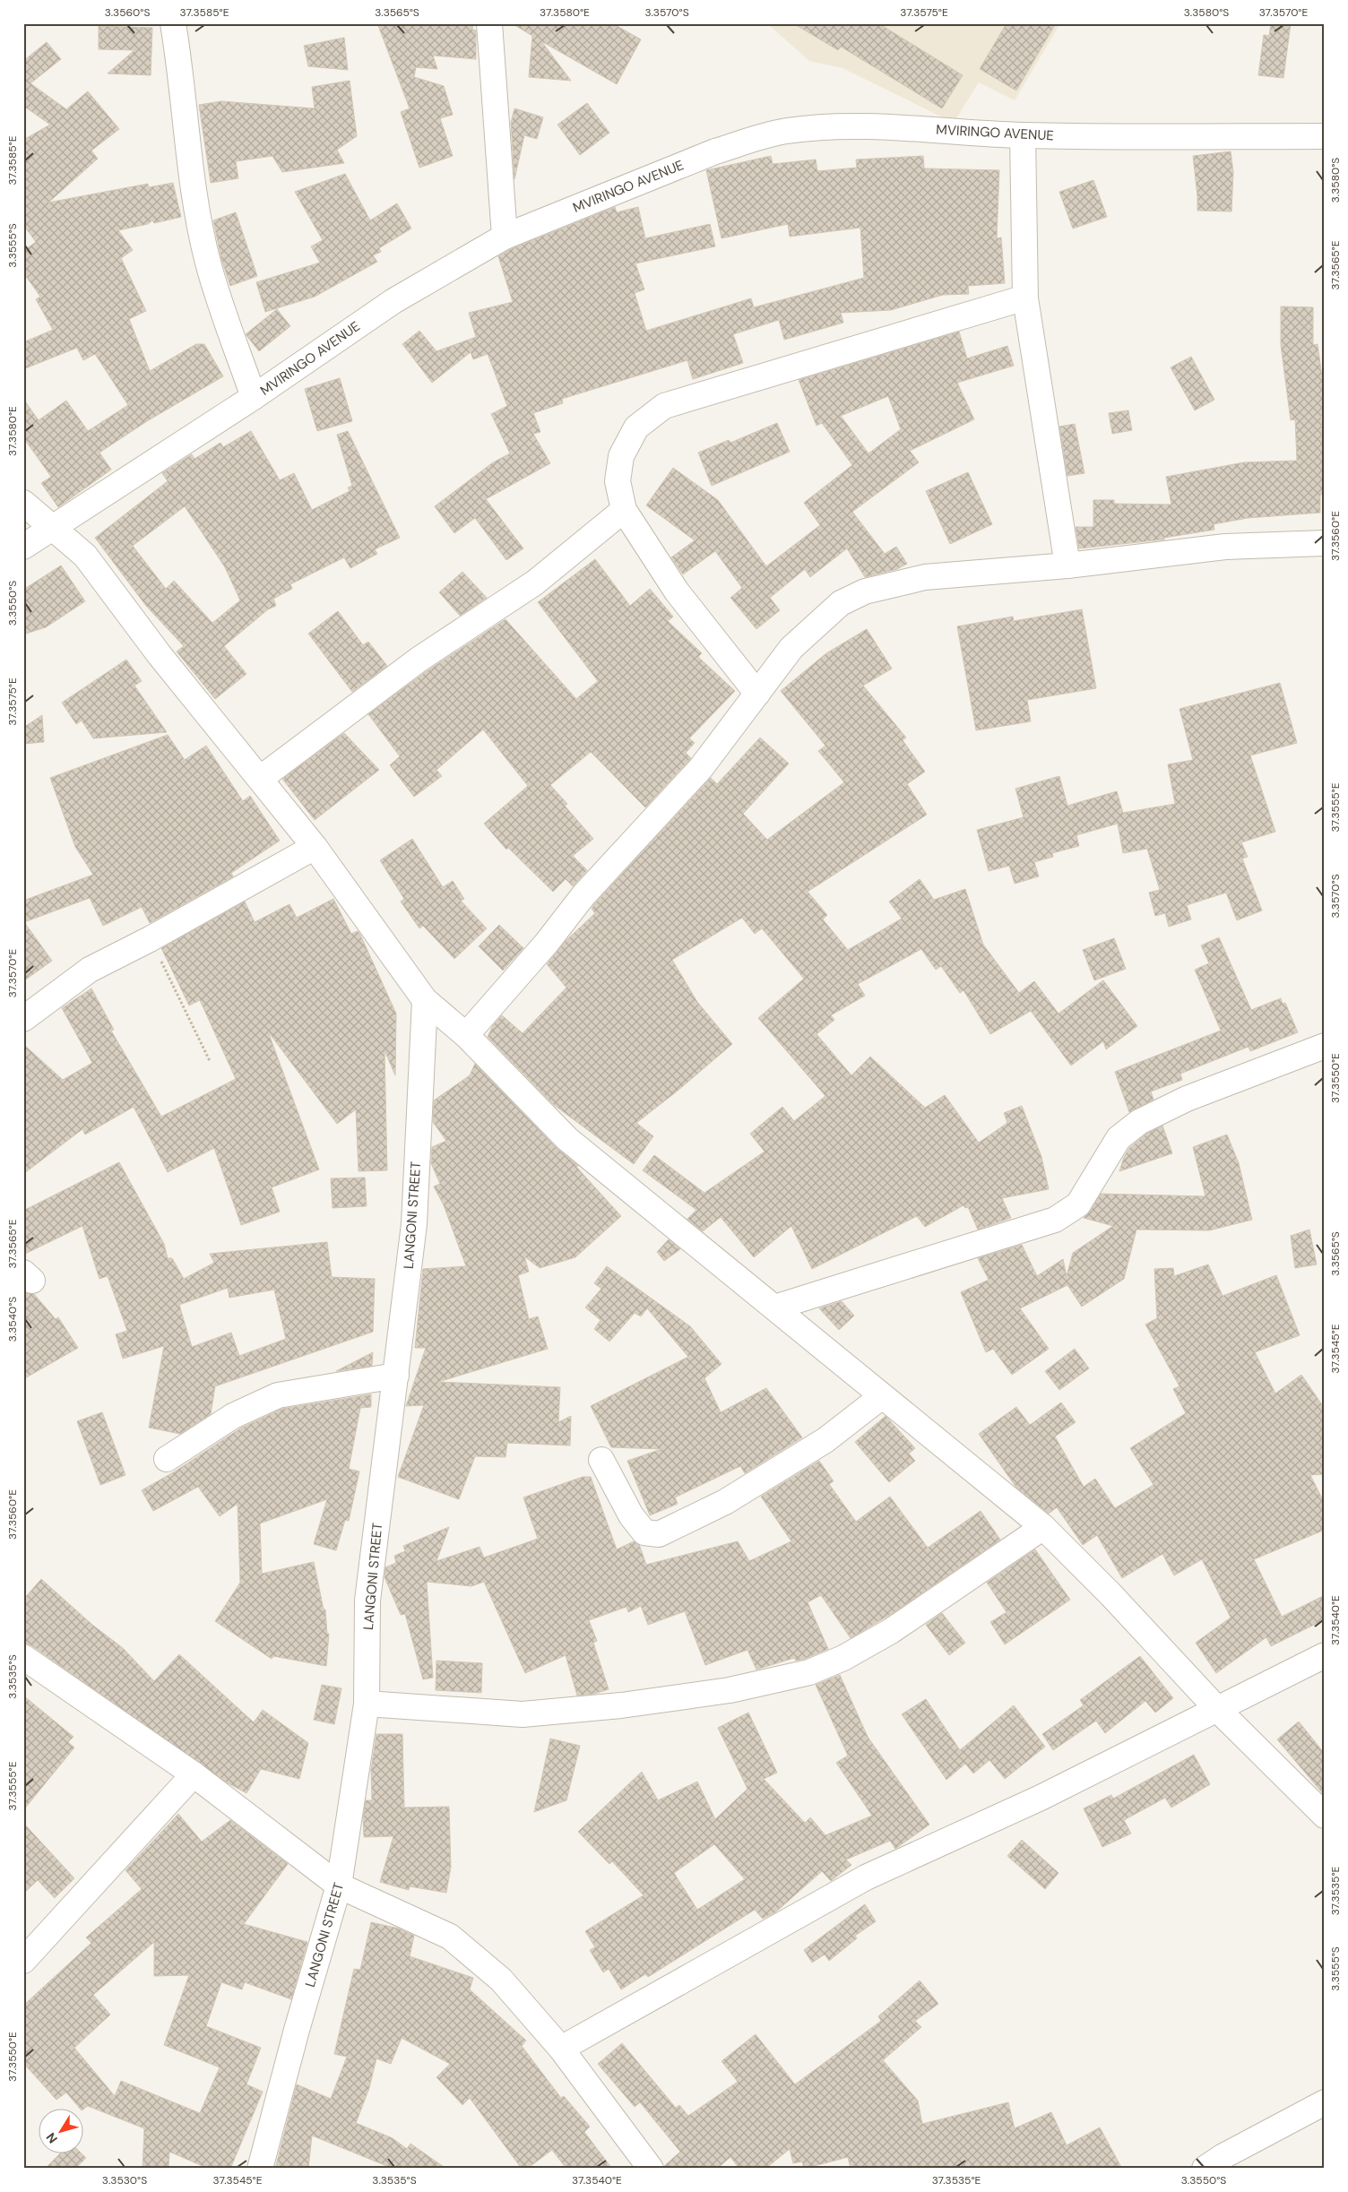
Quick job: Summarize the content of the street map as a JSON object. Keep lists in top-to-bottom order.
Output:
{
  "streets": {
    "street": ["MVIRINGO AVENUE", "LANGONI STREET"]
  },
  "north": "bottom left",
  "coordinates": [
    "3.3560°S",
    "37.3585°E",
    "3.3565°S",
    "37.3580°E",
    "3.3570°S",
    "37.3575°E",
    "3.3580°S",
    "37.3570°E",
    "3.3555°S",
    "37.3565°E",
    "37.3560°E",
    "3.3550°S",
    "37.3555°E",
    "37.3550°E",
    "3.3540°S",
    "37.3545°E",
    "37.3540°E",
    "3.3535°S",
    "37.3535°E",
    "3.3530°S"
  ]
}
